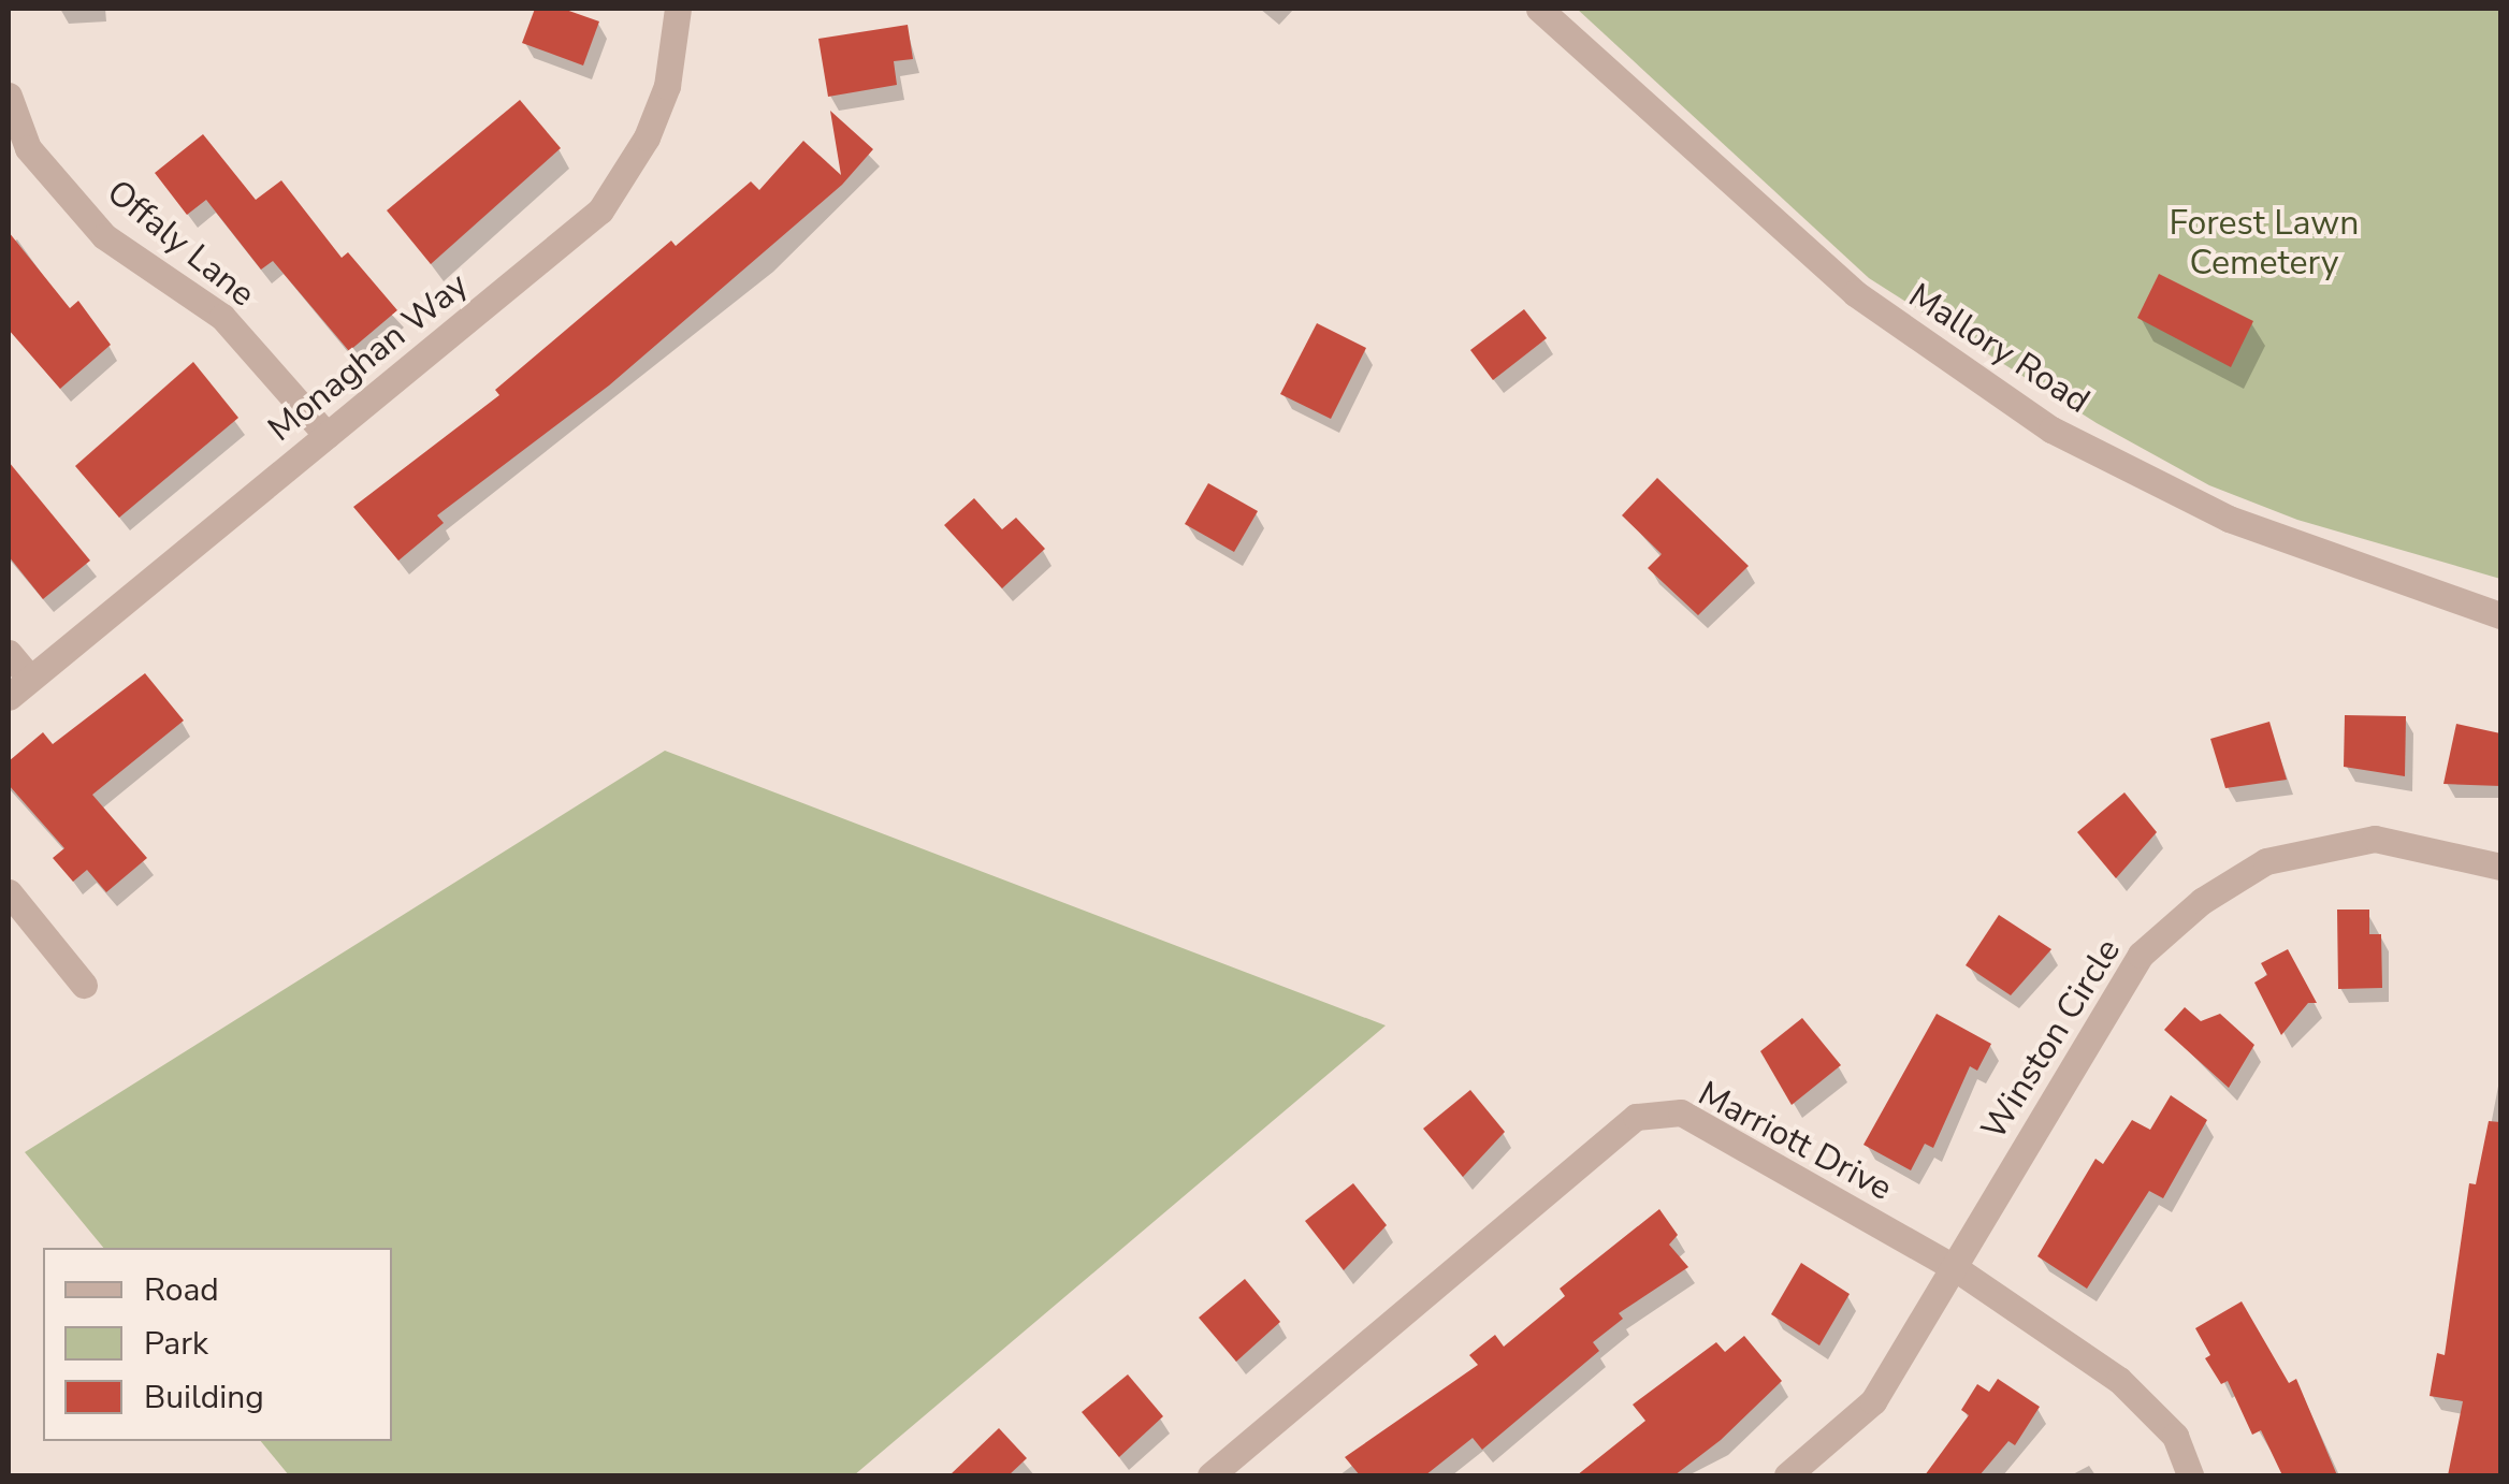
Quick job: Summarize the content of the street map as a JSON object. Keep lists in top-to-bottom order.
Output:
{
  "streets": {
    "street": [
      "Offaly Lane",
      "Mallory Road",
      "Monaghan Way",
      "Winston Circle",
      "Marriott Drive"
    ]
  },
  "crossings": [
    ["Offaly Lane", "Monaghan Way"],
    ["Winston Circle", "Marriott Drive"]
  ],
  "parks": ["Forest Lawn Cemetery"],
  "legend": ["Road", "Park", "Building"]
}
